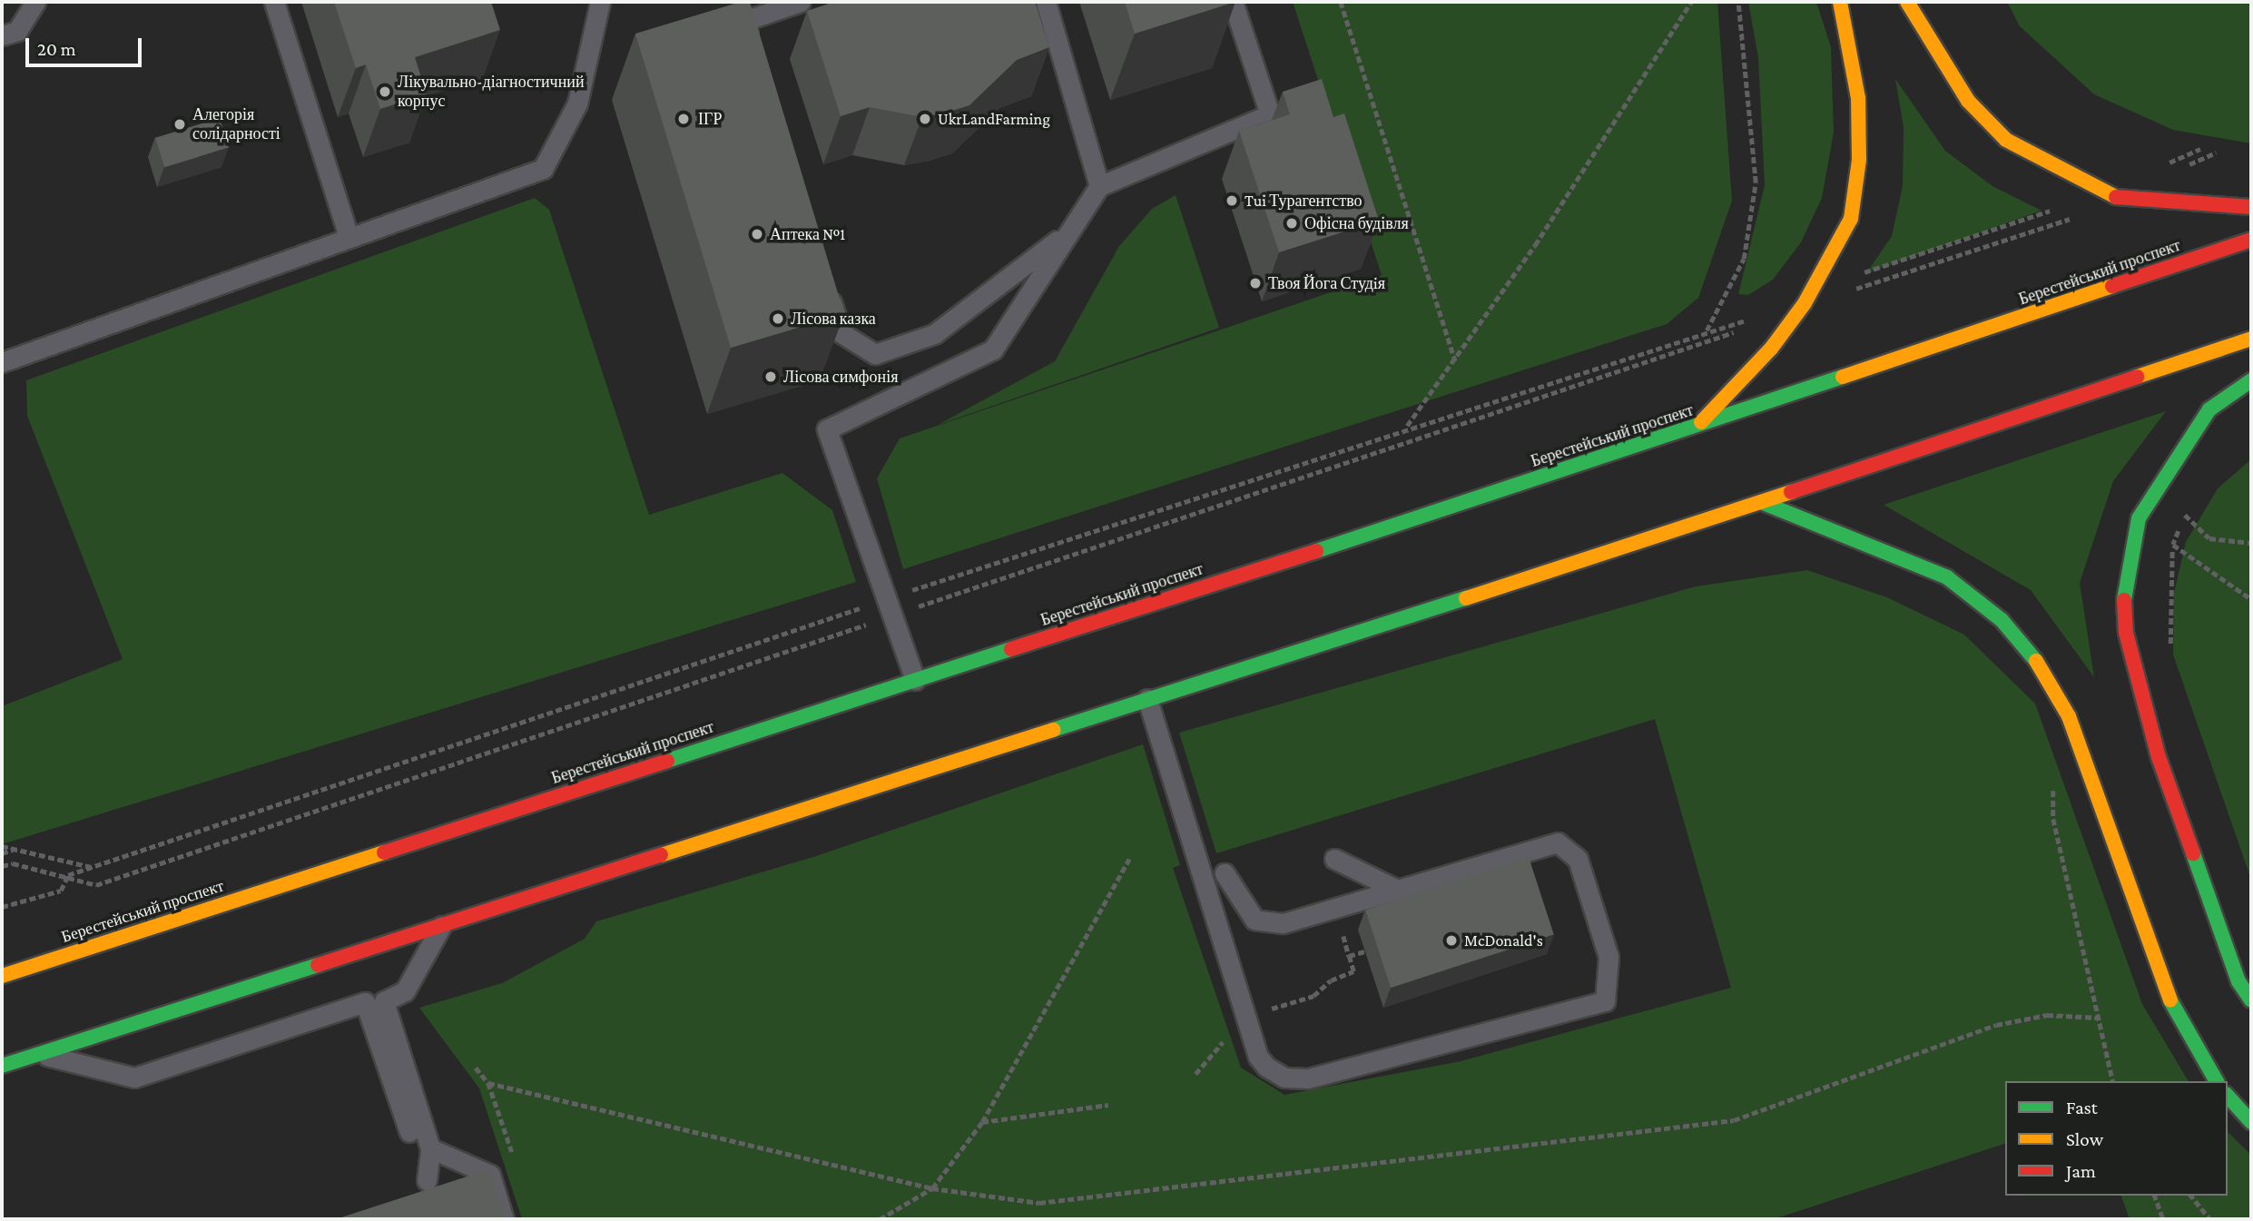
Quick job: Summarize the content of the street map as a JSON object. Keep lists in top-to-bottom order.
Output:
{
  "streets": {
    "main road": ["Берестейський проспект"]
  },
  "places": [
    "Лікувально-діагностичний корпус",
    "ІГР",
    "UkrLandFarming",
    "Алегорія солідарності",
    "Tui Турагентство",
    "Офісна будівля",
    "Аптека №1",
    "Твоя Йога Студiя",
    "Лісова казка",
    "Лісова симфонія",
    "McDonald's"
  ],
  "legend": ["Fast", "Slow", "Jam"],
  "scale_bar": "20 m"
}
